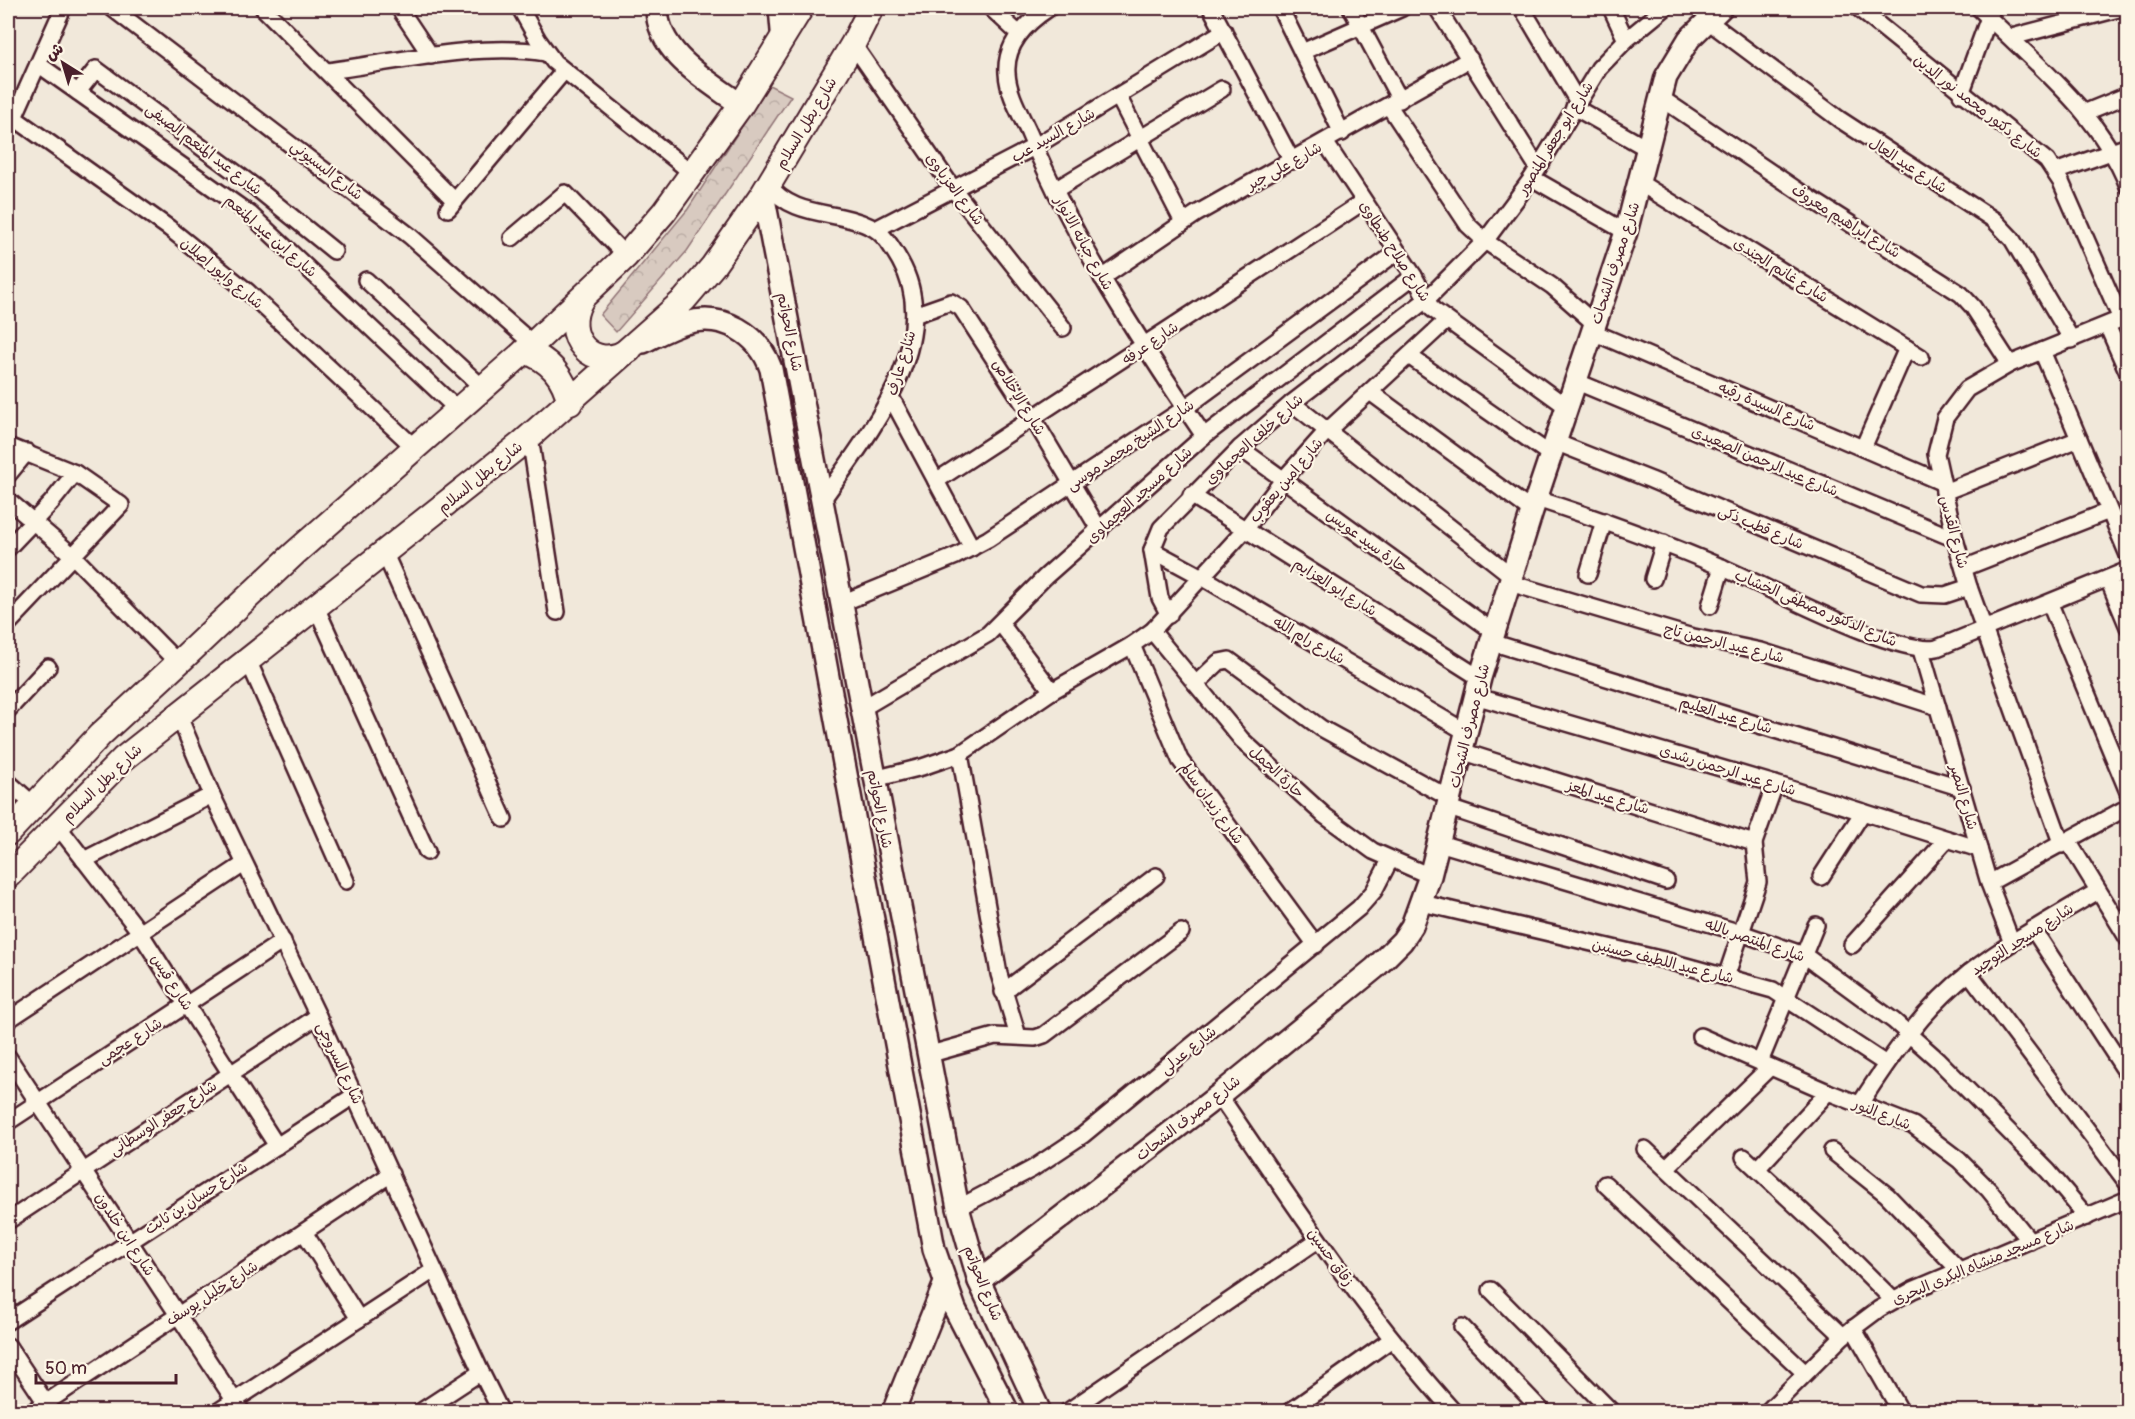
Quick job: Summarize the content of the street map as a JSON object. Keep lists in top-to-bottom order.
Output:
{
  "streets": {
    "main road": ["شارع بطل السلام", "شارع مصرف الشحات", "شارع الحواتم"],
    "street": [
      "شارع دكتور محمد نور الدين",
      "شارع السيد عب",
      "شارع ابو جعفر المنصور",
      "شارع عبد المنعم الصيفى",
      "شارع عبد العال",
      "شارع على جبر",
      "شارع البسيوني",
      "شارع العزباوى",
      "شارع ابراهيم معروف",
      "شارع ابن عبد المنعم",
      "شارع جبانه الانوار",
      "شارع صلاح طنطاوى",
      "شارع غانم الجندى",
      "شارع وابور اصلان",
      "شارع عرفه",
      "شارع عارف",
      "شارع الإخلاص",
      "شارع السيدة رقيه",
      "شارع خلف العجماوى",
      "شارع الشيخ محمد موسى",
      "شارع عبد الرحمن الصعيدى",
      "شارع امين يعقوب",
      "شارع مسجد العجماوى",
      "شارع قطب ذكى",
      "شارع القدس",
      "حارة سيد عويس",
      "شارع ابو العزايم",
      "شارع الدكتور مصطفى الخشاب",
      "شارع رام الله",
      "شارع عبد الرحمن تاج",
      "شارع عبد العليم",
      "شارع عبد الرحمن رشدى",
      "حارة الجمل",
      "شارع عبد المعز",
      "شارع النصر",
      "شارع زيدان سالم",
      "شارع مسجد التوحيد",
      "شارع المنتصر بالله",
      "شارع عبد اللطيف حسنين",
      "شارع قيس",
      "شارع عجمى",
      "شارع عدلى",
      "شارع السروجى",
      "شارع النور",
      "شارع جعفر الوسطانى",
      "شارع حسان بن ثابت",
      "شارع ابن خلدون",
      "زقاق حسين",
      "شارع مسجد منشاه البكرى البحرى",
      "شارع خليل يوسف"
    ]
  },
  "crossings": [
    ["شارع دكتور محمد نور الدين", "شارع القدس"],
    ["شارع بطل السلام", "شارع البسيوني"],
    ["شارع بطل السلام", "شارع العزباوى"],
    ["شارع بطل السلام", "شارع ابن عبد المنعم"],
    ["شارع بطل السلام", "شارع وابور اصلان"],
    ["شارع بطل السلام", "شارع الحواتم"],
    ["شارع بطل السلام", "شارع قيس"],
    ["شارع بطل السلام", "شارع السروجى"],
    ["شارع السيد عب", "شارع العزباوى"],
    ["شارع السيد عب", "شارع جبانه الانوار"],
    ["شارع السيد عب", "شارع عارف"],
    ["شارع ابو جعفر المنصور", "شارع صلاح طنطاوى"],
    ["شارع ابو جعفر المنصور", "شارع السيدة رقيه"],
    ["شارع ابو جعفر المنصور", "شارع خلف العجماوى"],
    ["شارع عبد المنعم الصيفى", "شارع ابن عبد المنعم"],
    ["شارع عبد العال", "شارع مصرف الشحات"],
    ["شارع عبد العال", "شارع القدس"],
    ["شارع على جبر", "شارع جبانه الانوار"],
    ["شارع على جبر", "شارع صلاح طنطاوى"],
    ["شارع على جبر", "شارع السيدة رقيه"],
    ["شارع ابراهيم معروف", "شارع مصرف الشحات"],
    ["شارع ابراهيم معروف", "شارع القدس"],
    ["شارع جبانه الانوار", "شارع عرفه"],
    ["شارع جبانه الانوار", "شارع الشيخ محمد موسى"],
    ["شارع جبانه الانوار", "شارع مسجد العجماوى"],
    ["شارع صلاح طنطاوى", "شارع مصرف الشحات"],
    ["شارع صلاح طنطاوى", "شارع عرفه"],
    ["شارع صلاح طنطاوى", "شارع خلف العجماوى"],
    ["شارع صلاح طنطاوى", "شارع الشيخ محمد موسى"],
    ["شارع صلاح طنطاوى", "شارع امين يعقوب"],
    ["شارع صلاح طنطاوى", "شارع مسجد العجماوى"],
    ["شارع مصرف الشحات", "شارع غانم الجندى"],
    ["شارع مصرف الشحات", "شارع الحواتم"],
    ["شارع مصرف الشحات", "شارع السيدة رقيه"],
    ["شارع مصرف الشحات", "شارع عبد الرحمن الصعيدى"],
    ["شارع مصرف الشحات", "شارع قطب ذكى"],
    ["شارع مصرف الشحات", "حارة سيد عويس"],
    ["شارع مصرف الشحات", "شارع ابو العزايم"],
    ["شارع مصرف الشحات", "شارع الدكتور مصطفى الخشاب"],
    ["شارع مصرف الشحات", "شارع رام الله"],
    ["شارع مصرف الشحات", "شارع عبد الرحمن تاج"],
    ["شارع مصرف الشحات", "شارع عبد العليم"],
    ["شارع مصرف الشحات", "شارع عبد الرحمن رشدى"],
    ["شارع مصرف الشحات", "حارة الجمل"],
    ["شارع مصرف الشحات", "شارع عبد المعز"],
    ["شارع مصرف الشحات", "شارع المنتصر بالله"],
    ["شارع مصرف الشحات", "شارع عبد اللطيف حسنين"],
    ["شارع مصرف الشحات", "زقاق حسين"],
    ["شارع الحواتم", "شارع عارف"],
    ["شارع الحواتم", "شارع الشيخ محمد موسى"],
    ["شارع الحواتم", "شارع مسجد العجماوى"],
    ["شارع الحواتم", "شارع عدلى"],
    ["شارع عرفه", "شارع الإخلاص"],
    ["شارع عارف", "شارع الإخلاص"],
    ["شارع الإخلاص", "شارع الشيخ محمد موسى"],
    ["شارع الإخلاص", "شارع مسجد العجماوى"],
    ["شارع السيدة رقيه", "شارع القدس"],
    ["شارع خلف العجماوى", "حارة سيد عويس"],
    ["شارع خلف العجماوى", "شارع ابو العزايم"],
    ["شارع خلف العجماوى", "شارع رام الله"],
    ["شارع عبد الرحمن الصعيدى", "شارع القدس"],
    ["شارع امين يعقوب", "شارع قطب ذكى"],
    ["شارع امين يعقوب", "حارة سيد عويس"],
    ["شارع امين يعقوب", "شارع ابو العزايم"],
    ["شارع امين يعقوب", "شارع الدكتور مصطفى الخشاب"],
    ["شارع امين يعقوب", "شارع رام الله"],
    ["شارع امين يعقوب", "حارة الجمل"],
    ["شارع امين يعقوب", "شارع زيدان سالم"],
    ["شارع قطب ذكى", "شارع القدس"],
    ["شارع القدس", "شارع مسجد التوحيد"],
    ["حارة سيد عويس", "شارع عبد العليم"],
    ["شارع ابو العزايم", "شارع عبد الرحمن رشدى"],
    ["شارع الدكتور مصطفى الخشاب", "شارع النصر"],
    ["شارع رام الله", "شارع عبد المعز"],
    ["شارع عبد الرحمن تاج", "شارع النصر"],
    ["شارع عبد العليم", "شارع النصر"],
    ["شارع عبد الرحمن رشدى", "شارع النصر"],
    ["حارة الجمل", "شارع عدلى"],
    ["شارع النصر", "شارع مسجد التوحيد"],
    ["شارع زيدان سالم", "شارع عدلى"],
    ["شارع مسجد التوحيد", "شارع المنتصر بالله"],
    ["شارع مسجد التوحيد", "شارع عبد اللطيف حسنين"],
    ["شارع مسجد التوحيد", "شارع النور"],
    ["شارع المنتصر بالله", "شارع مسجد منشاه البكرى البحرى"],
    ["شارع قيس", "شارع عجمى"],
    ["شارع قيس", "شارع جعفر الوسطانى"],
    ["شارع قيس", "شارع حسان بن ثابت"],
    ["شارع عجمى", "شارع السروجى"],
    ["شارع عجمى", "شارع ابن خلدون"],
    ["شارع السروجى", "شارع جعفر الوسطانى"],
    ["شارع السروجى", "شارع حسان بن ثابت"],
    ["شارع السروجى", "شارع خليل يوسف"],
    ["شارع النور", "شارع مسجد منشاه البكرى البحرى"],
    ["شارع جعفر الوسطانى", "شارع ابن خلدون"],
    ["شارع حسان بن ثابت", "شارع ابن خلدون"],
    ["شارع ابن خلدون", "شارع خليل يوسف"]
  ],
  "scale_bar": "50 m",
  "north": "top left"
}
